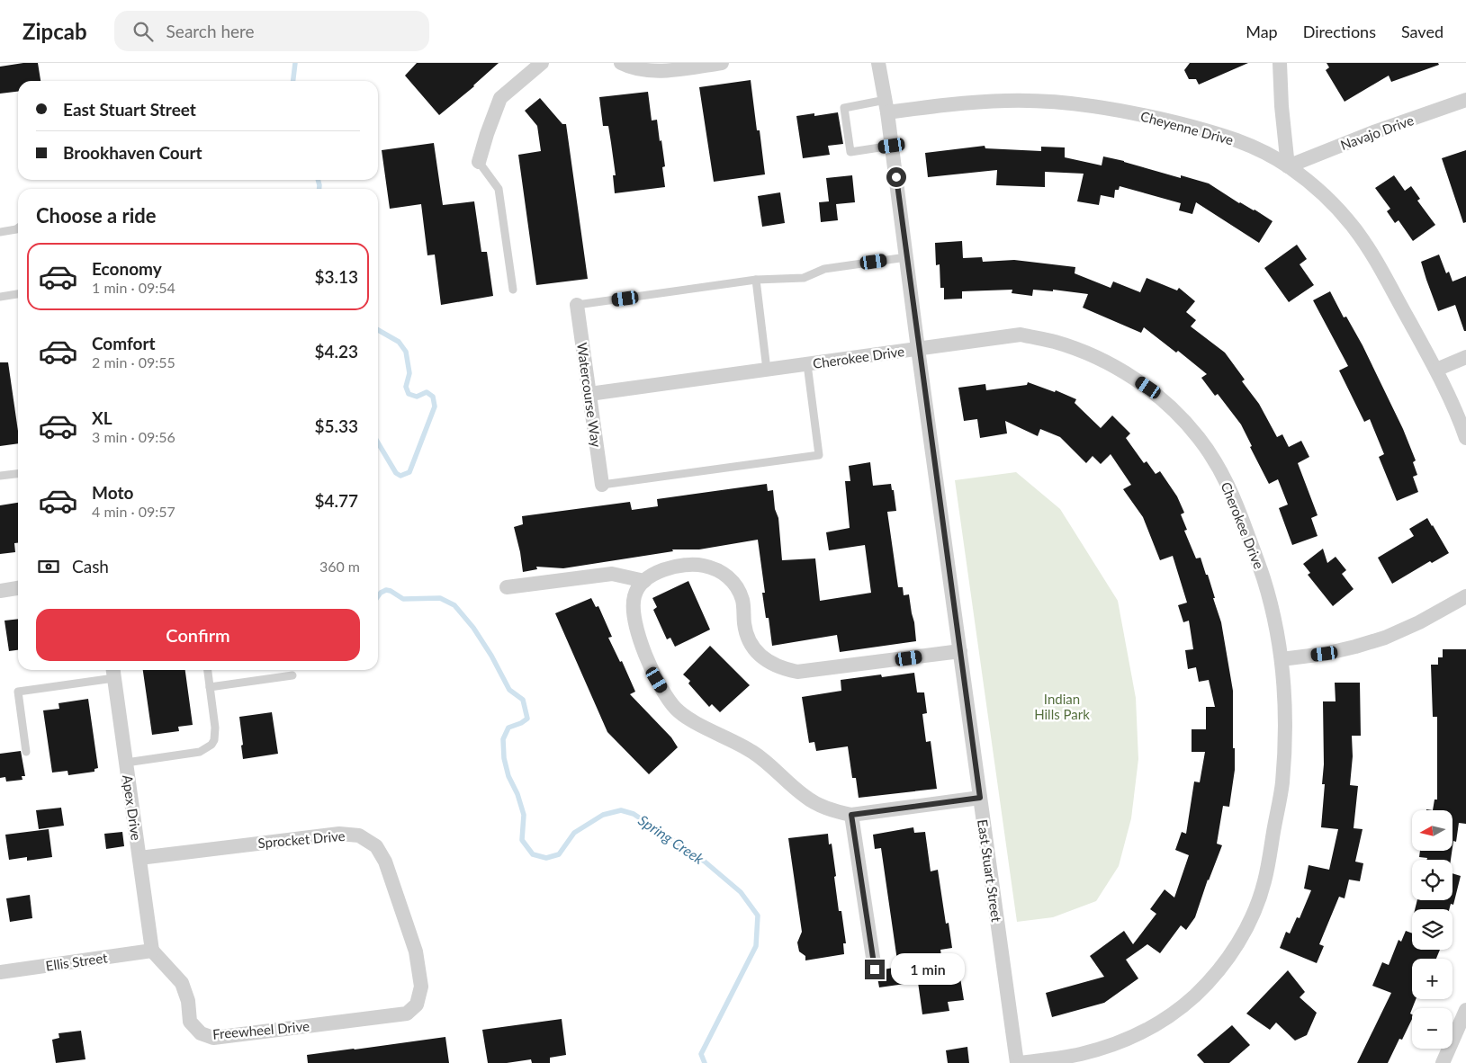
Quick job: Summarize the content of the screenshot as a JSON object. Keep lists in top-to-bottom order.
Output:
{
  "streets": {
    "street": [
      "Cheyenne Drive",
      "Navajo Drive",
      "Cherokee Drive",
      "Watercourse Way",
      "Apex Drive",
      "Sprocket Drive",
      "East Stuart Street",
      "Ellis Street",
      "Freewheel Drive"
    ]
  },
  "crossings": [
    ["Cheyenne Drive", "Navajo Drive"],
    ["Cheyenne Drive", "East Stuart Street"],
    ["Cherokee Drive", "Watercourse Way"],
    ["Cherokee Drive", "East Stuart Street"],
    ["Apex Drive", "Sprocket Drive"],
    ["Apex Drive", "Ellis Street"],
    ["Apex Drive", "Freewheel Drive"],
    ["Sprocket Drive", "Freewheel Drive"],
    ["Ellis Street", "Freewheel Drive"]
  ],
  "water": ["Spring Creek"],
  "parks": ["Indian Hills Park"],
  "north": "left",
  "page": {
    "header": "Zipcab",
    "search": "Search here",
    "nav": ["Map", "Directions", "Saved"],
    "banner": ["East Stuart Street", "Brookhaven Court"],
    "heading": "Choose a ride",
    "list": [
      {
        "name": "Economy",
        "note": "1 min · 09:54",
        "value": "$3.13"
      },
      {
        "name": "Comfort",
        "note": "2 min · 09:55",
        "value": "$4.23"
      },
      {
        "name": "XL",
        "note": "3 min · 09:56",
        "value": "$5.33"
      },
      {
        "name": "Moto",
        "note": "4 min · 09:57",
        "value": "$4.77"
      }
    ],
    "pay": ["Cash", "360 m"],
    "buttons": "Confirm",
    "map_buttons": ["+", "−"],
    "bubble": "1 min"
  }
}
